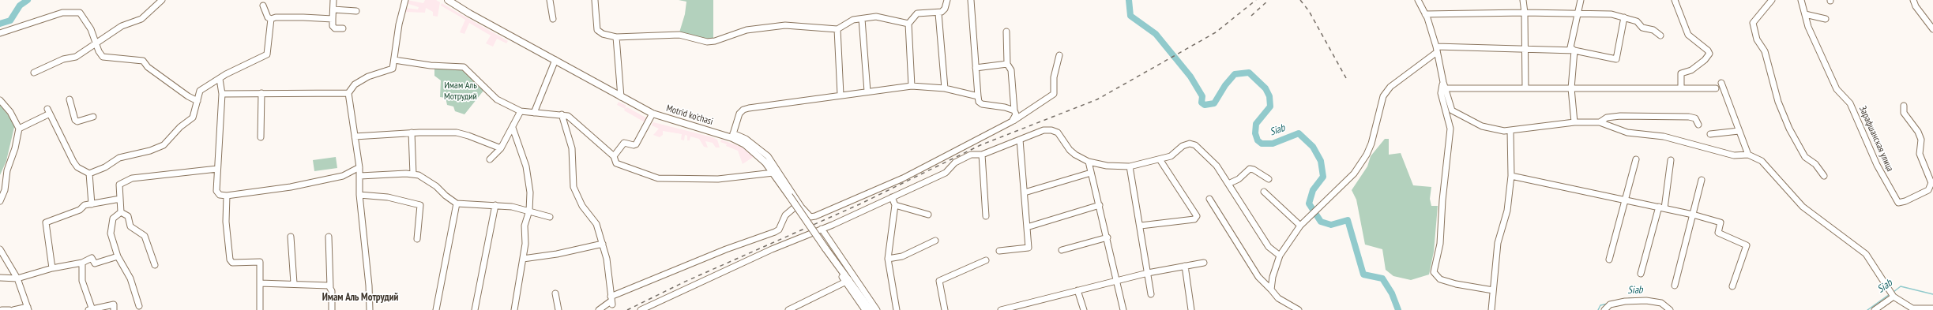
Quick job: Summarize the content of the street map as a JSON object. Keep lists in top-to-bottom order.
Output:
{
  "streets": {
    "main road": ["Motrid ko'chasi"],
    "street": ["Зарафшанская улица"]
  },
  "districts": ["Имам Аль Мотрудий"],
  "water": ["Siab"],
  "parks": ["Имам Аль Мотрудий"]
}
